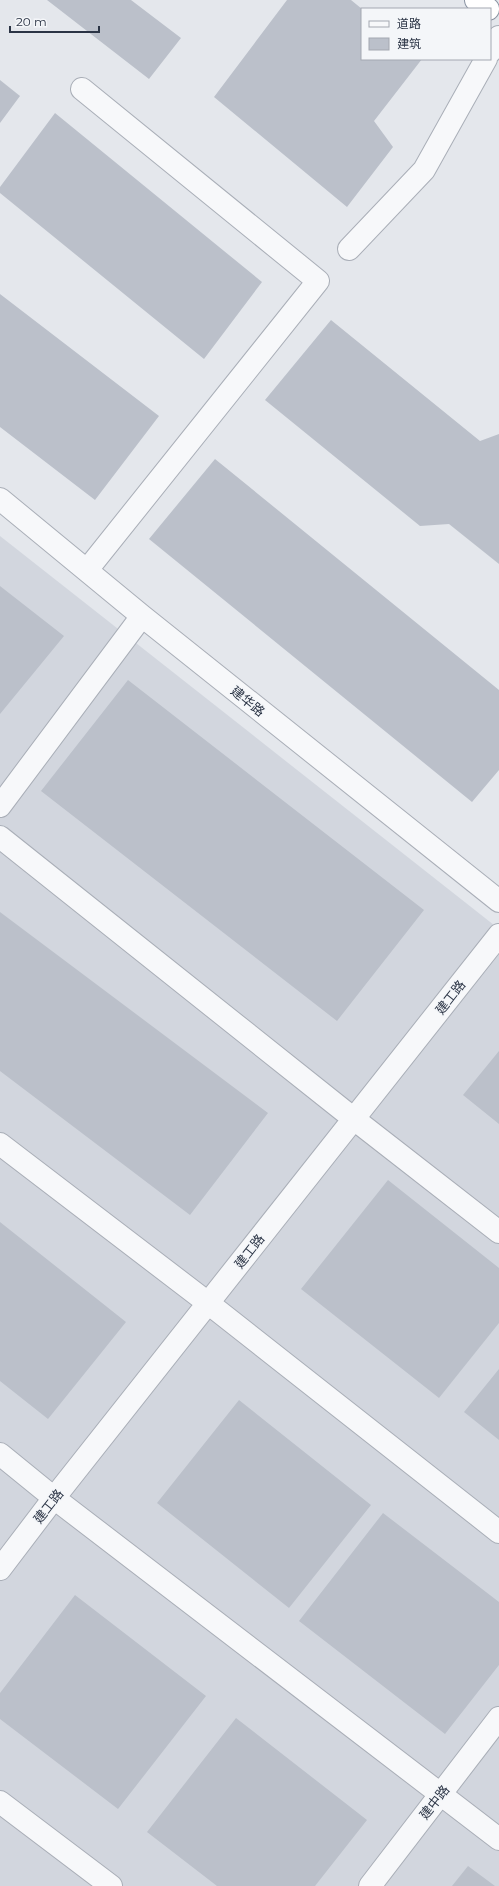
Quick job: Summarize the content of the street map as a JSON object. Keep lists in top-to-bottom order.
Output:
{
  "streets": {
    "street": ["建华路", "建工路", "建中路"]
  },
  "legend": ["道路", "建筑"],
  "scale_bar": "20 m"
}
